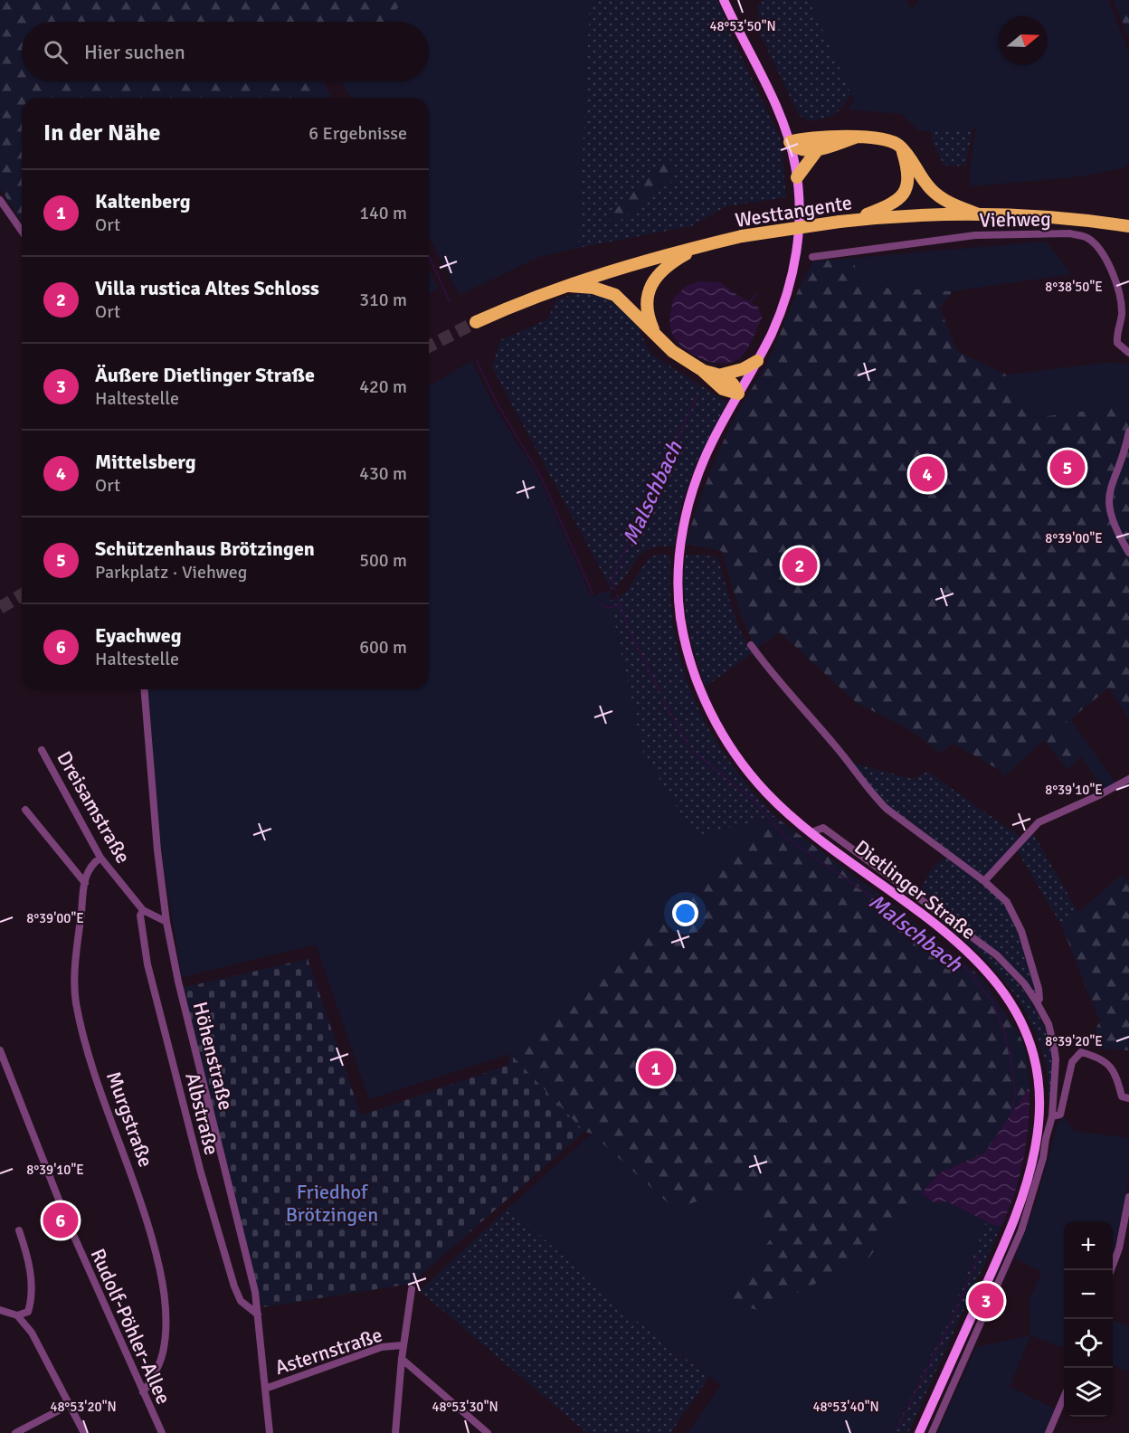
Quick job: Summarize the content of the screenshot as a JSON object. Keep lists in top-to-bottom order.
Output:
{
  "streets": {
    "highway": ["Westtangente"],
    "main road": ["Dietlinger Straße"],
    "street": [
      "Viehweg",
      "Dreisamstraße",
      "Höhenstraße",
      "Albstraße",
      "Murgstraße",
      "Rudolf-Pöhler-Allee",
      "Asternstraße"
    ]
  },
  "crossings": [
    ["Dreisamstraße", "Höhenstraße"],
    ["Dreisamstraße", "Albstraße"],
    ["Dreisamstraße", "Murgstraße"],
    ["Höhenstraße", "Albstraße"],
    ["Höhenstraße", "Asternstraße"],
    ["Murgstraße", "Rudolf-Pöhler-Allee"]
  ],
  "water": ["Malschbach"],
  "parks": ["Friedhof Brötzingen"],
  "north": "right",
  "page": {
    "search": "Hier suchen",
    "heading": ["In der Nähe", "6 Ergebnisse"],
    "list": [
      {
        "mark": "1",
        "name": "Kaltenberg",
        "note": "Ort",
        "value": "140 m"
      },
      {
        "mark": "2",
        "name": "Villa rustica Altes Schloss",
        "note": "Ort",
        "value": "310 m"
      },
      {
        "mark": "3",
        "name": "Äußere Dietlinger Straße",
        "note": "Haltestelle",
        "value": "420 m"
      },
      {
        "mark": "4",
        "name": "Mittelsberg",
        "note": "Ort",
        "value": "430 m"
      },
      {
        "mark": "5",
        "name": "Schützenhaus Brötzingen",
        "note": "Parkplatz · Viehweg",
        "value": "500 m"
      },
      {
        "mark": "6",
        "name": "Eyachweg",
        "note": "Haltestelle",
        "value": "600 m"
      }
    ],
    "pins": [
      "5",
      "4",
      "2",
      "1",
      "6",
      "3"
    ],
    "map_buttons": ["+", "−"]
  },
  "coordinates": [
    "48°53'50\"N",
    "8°38'50\"E",
    "8°39'00\"E",
    "8°39'10\"E",
    "8°39'20\"E",
    "48°53'20\"N",
    "48°53'30\"N",
    "48°53'40\"N"
  ]
}
